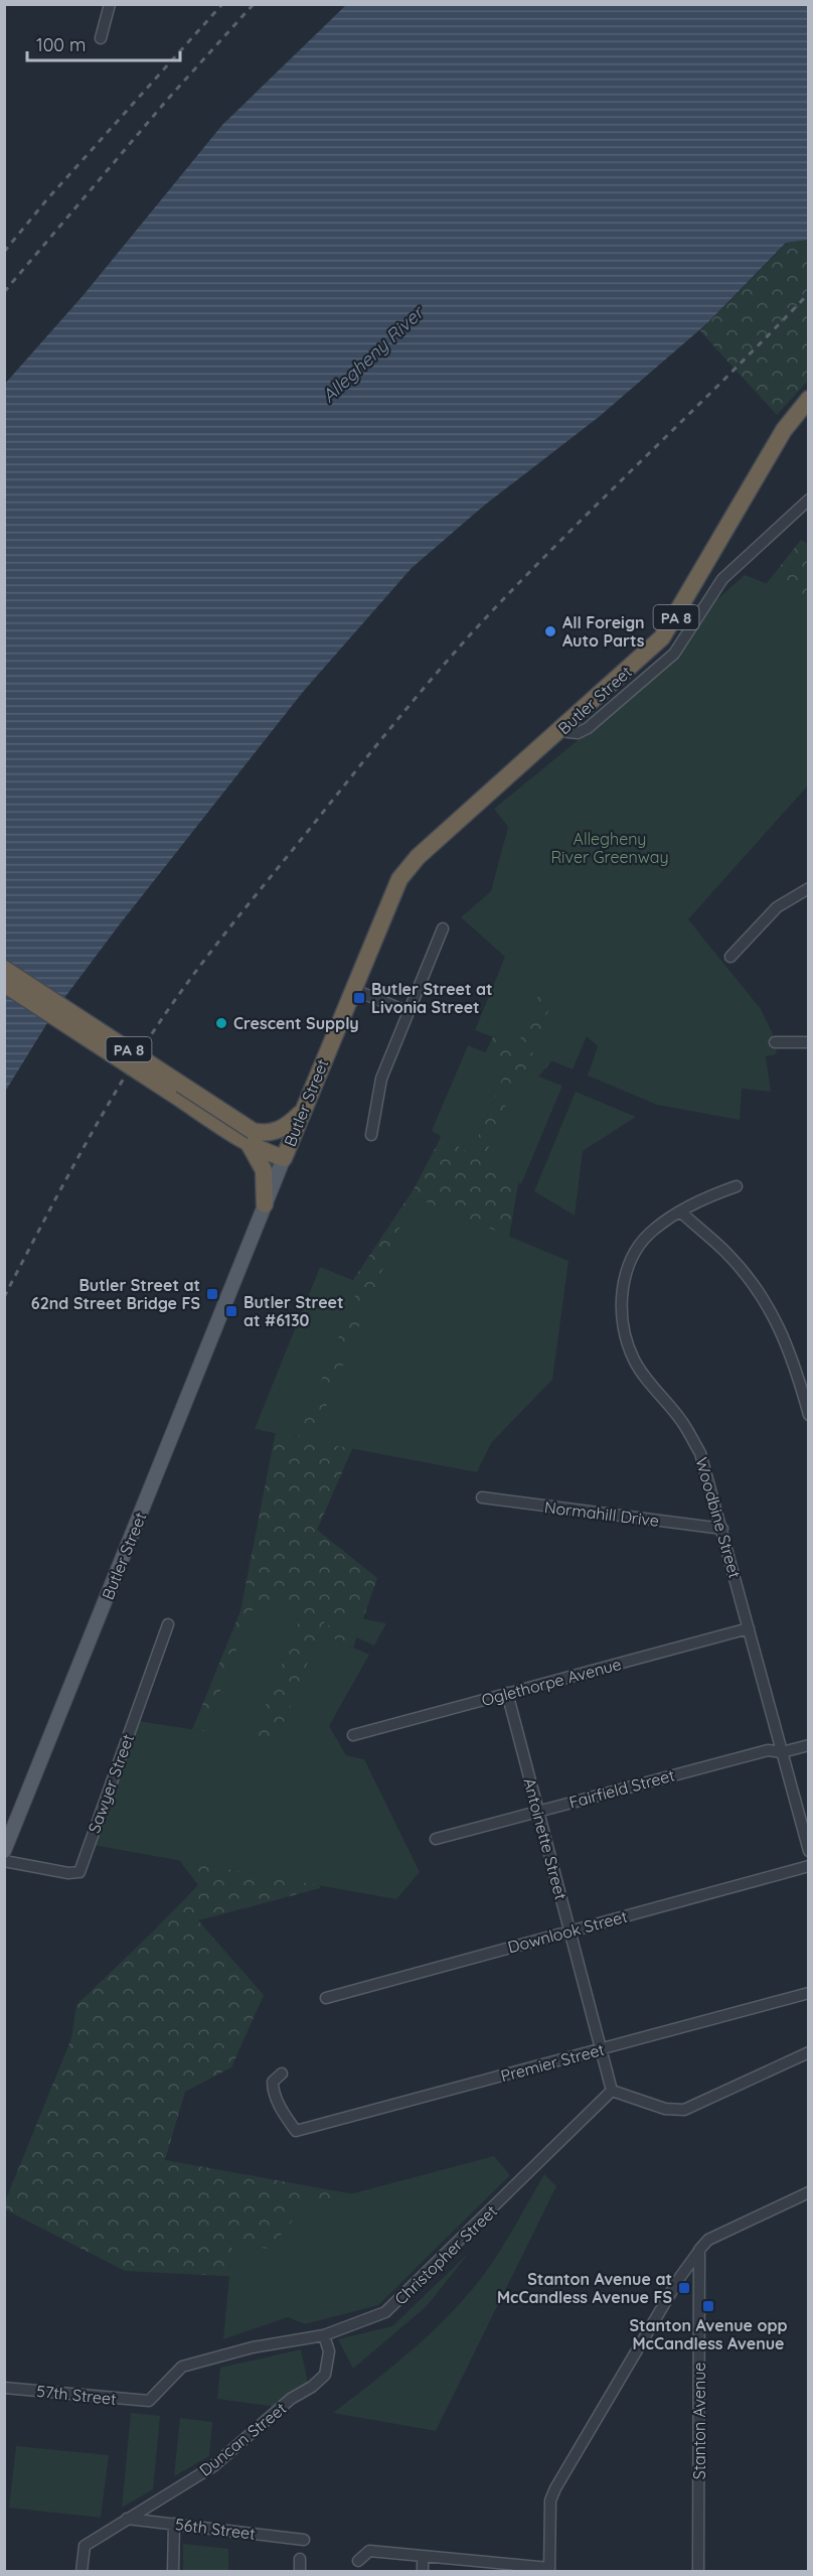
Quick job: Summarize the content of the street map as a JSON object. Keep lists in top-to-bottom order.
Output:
{
  "streets": {
    "highway": ["PA 8", "Butler Street"],
    "street": [
      "Normahill Drive",
      "Woodbine Street",
      "Oglethorpe Avenue",
      "Sawyer Street",
      "Fairfield Street",
      "Antoinette Street",
      "Downlook Street",
      "Premier Street",
      "Christopher Street",
      "57th Street",
      "Stanton Avenue",
      "Duncan Street",
      "56th Street"
    ]
  },
  "crossings": [
    ["PA 8", "Butler Street"],
    ["Normahill Drive", "Woodbine Street"],
    ["Woodbine Street", "Oglethorpe Avenue"],
    ["Woodbine Street", "Fairfield Street"],
    ["Oglethorpe Avenue", "Antoinette Street"],
    ["Fairfield Street", "Antoinette Street"],
    ["Antoinette Street", "Downlook Street"],
    ["Antoinette Street", "Premier Street"],
    ["Antoinette Street", "Christopher Street"],
    ["Christopher Street", "57th Street"],
    ["Christopher Street", "Duncan Street"],
    ["Duncan Street", "56th Street"]
  ],
  "water": ["Allegheny River"],
  "parks": ["Allegheny River Greenway"],
  "places": {
    "other": ["All Foreign Auto Parts", "Crescent Supply"],
    "transit": [
      "Butler Street at Livonia Street",
      "Butler Street at 62nd Street Bridge FS",
      "Butler Street at #6130",
      "Stanton Avenue at McCandless Avenue FS",
      "Stanton Avenue opp McCandless Avenue"
    ]
  },
  "scale_bar": "100 m"
}
